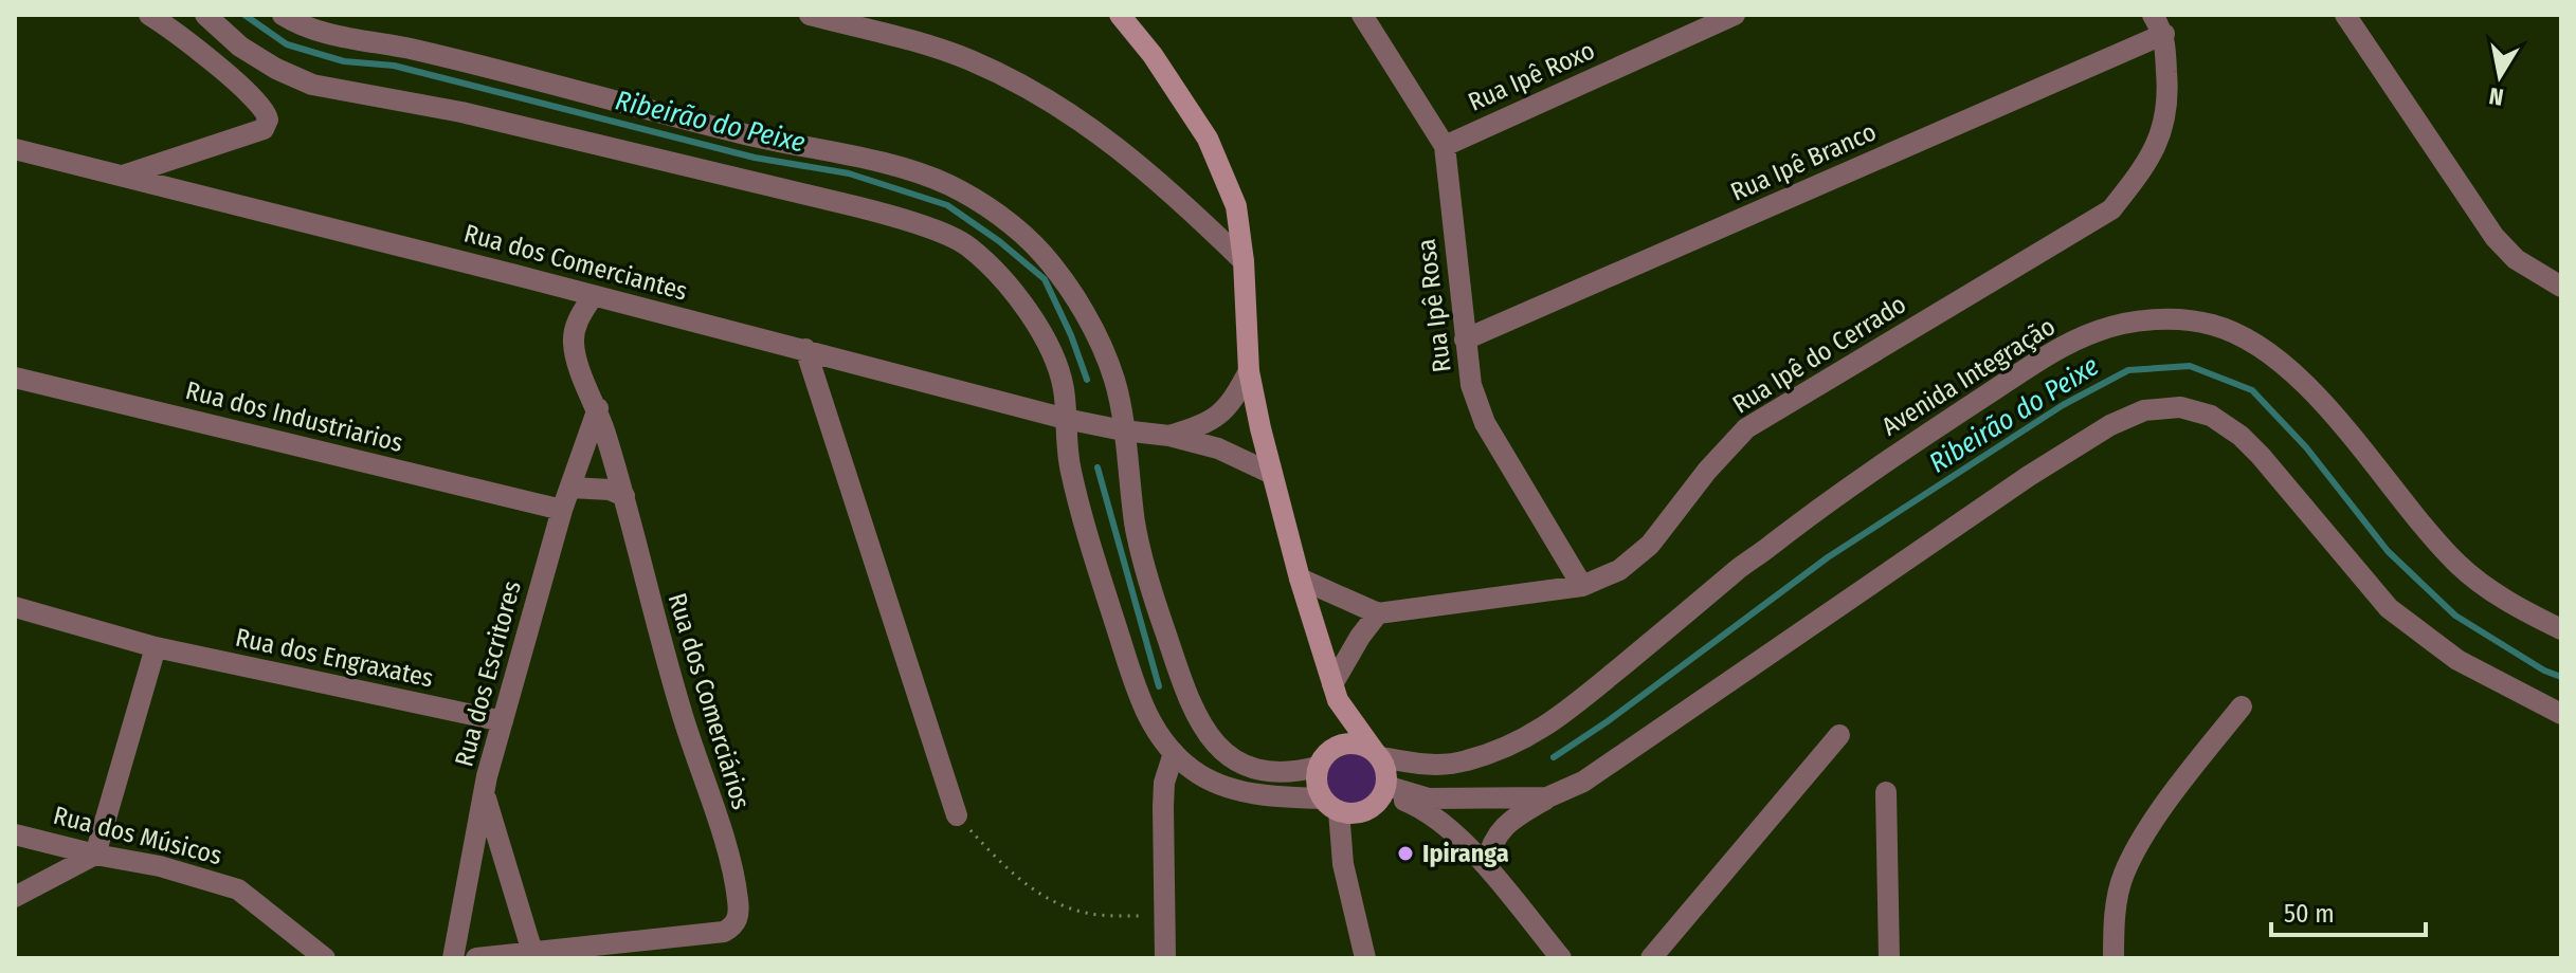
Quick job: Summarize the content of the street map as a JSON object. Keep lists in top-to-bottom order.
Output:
{
  "streets": {
    "street": [
      "Rua Ipê Roxo",
      "Rua Ipê Branco",
      "Rua dos Comerciantes",
      "Rua Ipê Rosa",
      "Rua Ipê do Cerrado",
      "Avenida Integração",
      "Rua dos Industriarios",
      "Rua dos Engraxates",
      "Rua dos Escritores",
      "Rua dos Comerciários",
      "Rua dos Músicos"
    ]
  },
  "crossings": [
    ["Rua Ipê Roxo", "Rua Ipê Rosa"],
    ["Rua Ipê Branco", "Rua Ipê Rosa"],
    ["Rua Ipê Branco", "Rua Ipê do Cerrado"],
    ["Rua dos Comerciantes", "Rua dos Comerciários"],
    ["Rua Ipê Rosa", "Rua Ipê do Cerrado"],
    ["Rua dos Industriarios", "Rua dos Escritores"],
    ["Rua dos Engraxates", "Rua dos Escritores"],
    ["Rua dos Escritores", "Rua dos Comerciários"]
  ],
  "water": ["Ribeirão do Peixe"],
  "places": ["Ipiranga"],
  "scale_bar": "50 m",
  "north": "bottom"
}
